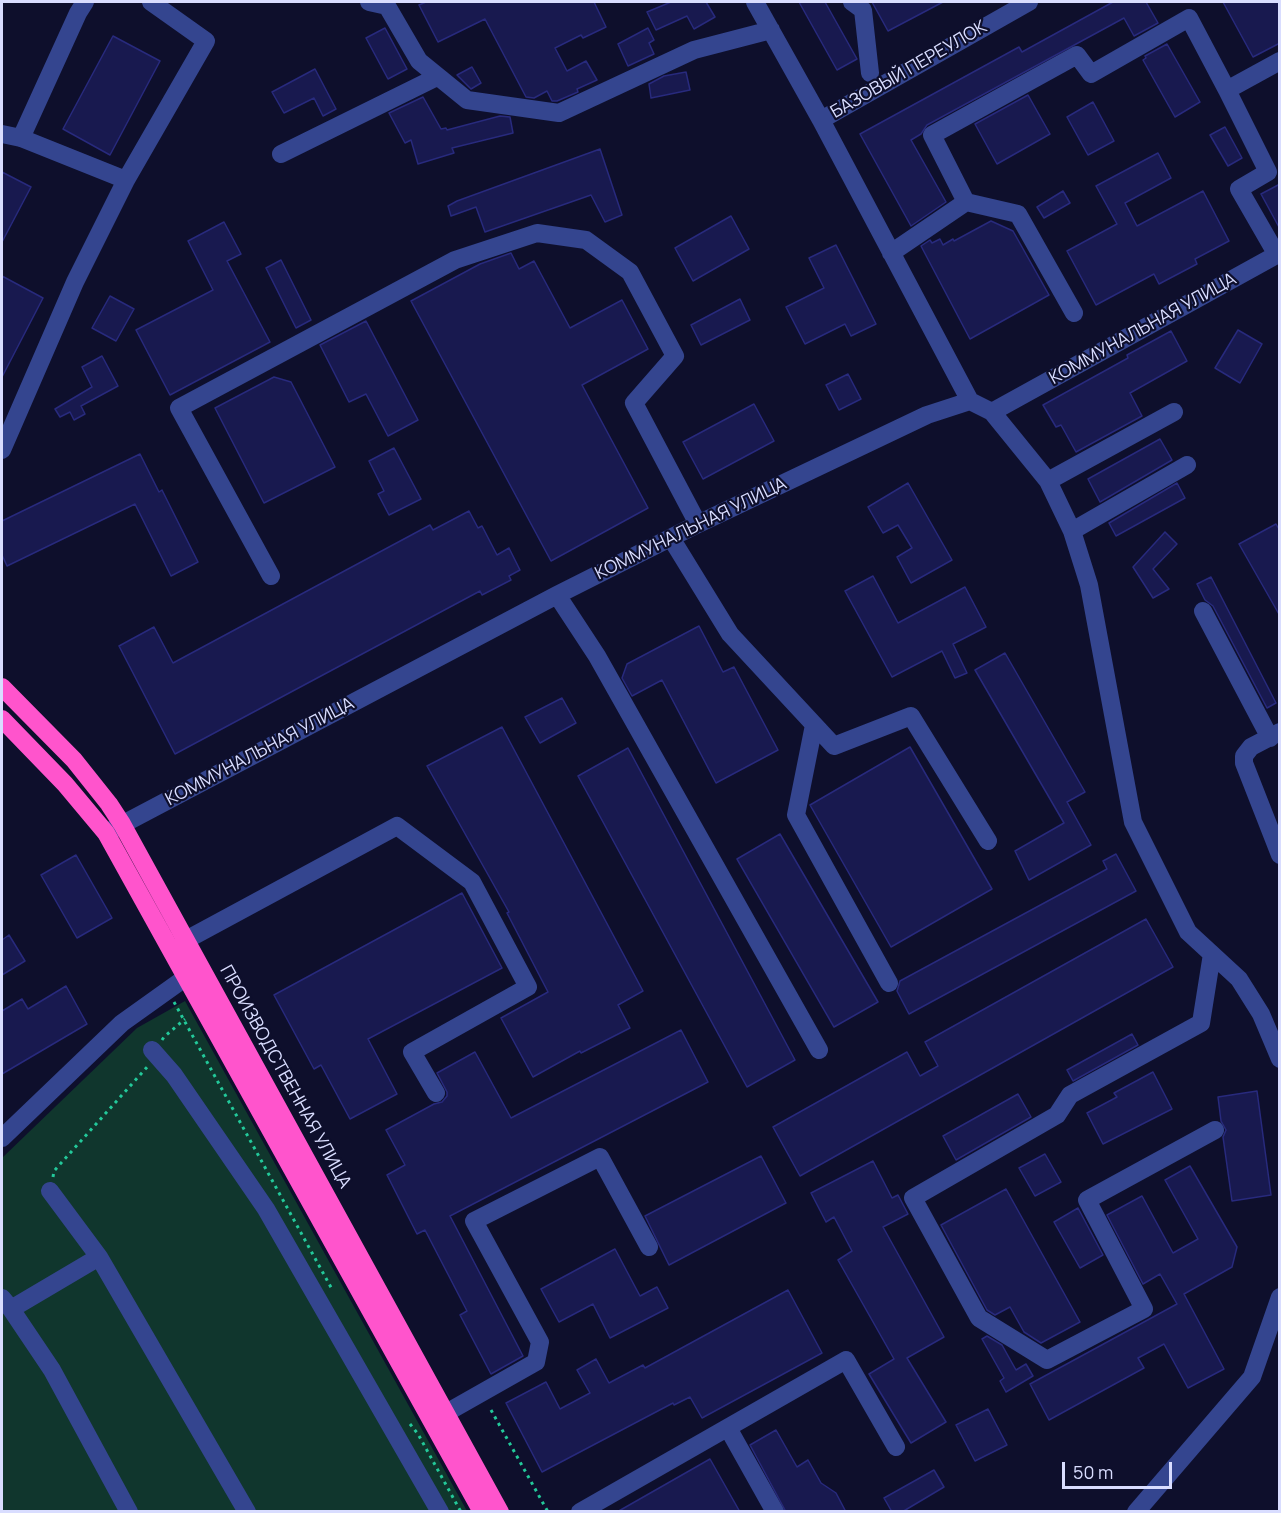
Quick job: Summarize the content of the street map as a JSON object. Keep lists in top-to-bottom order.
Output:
{
  "streets": {
    "highway": ["ПРОИЗВОДСТВЕННАЯ УЛИЦА"],
    "street": ["БАЗОВЫЙ ПЕРЕУЛОК", "КОММУНАЛЬНАЯ УЛИЦА"]
  },
  "crossings": [
    ["КОММУНАЛЬНАЯ УЛИЦА", "ПРОИЗВОДСТВЕННАЯ УЛИЦА"]
  ],
  "scale_bar": "50 m"
}
